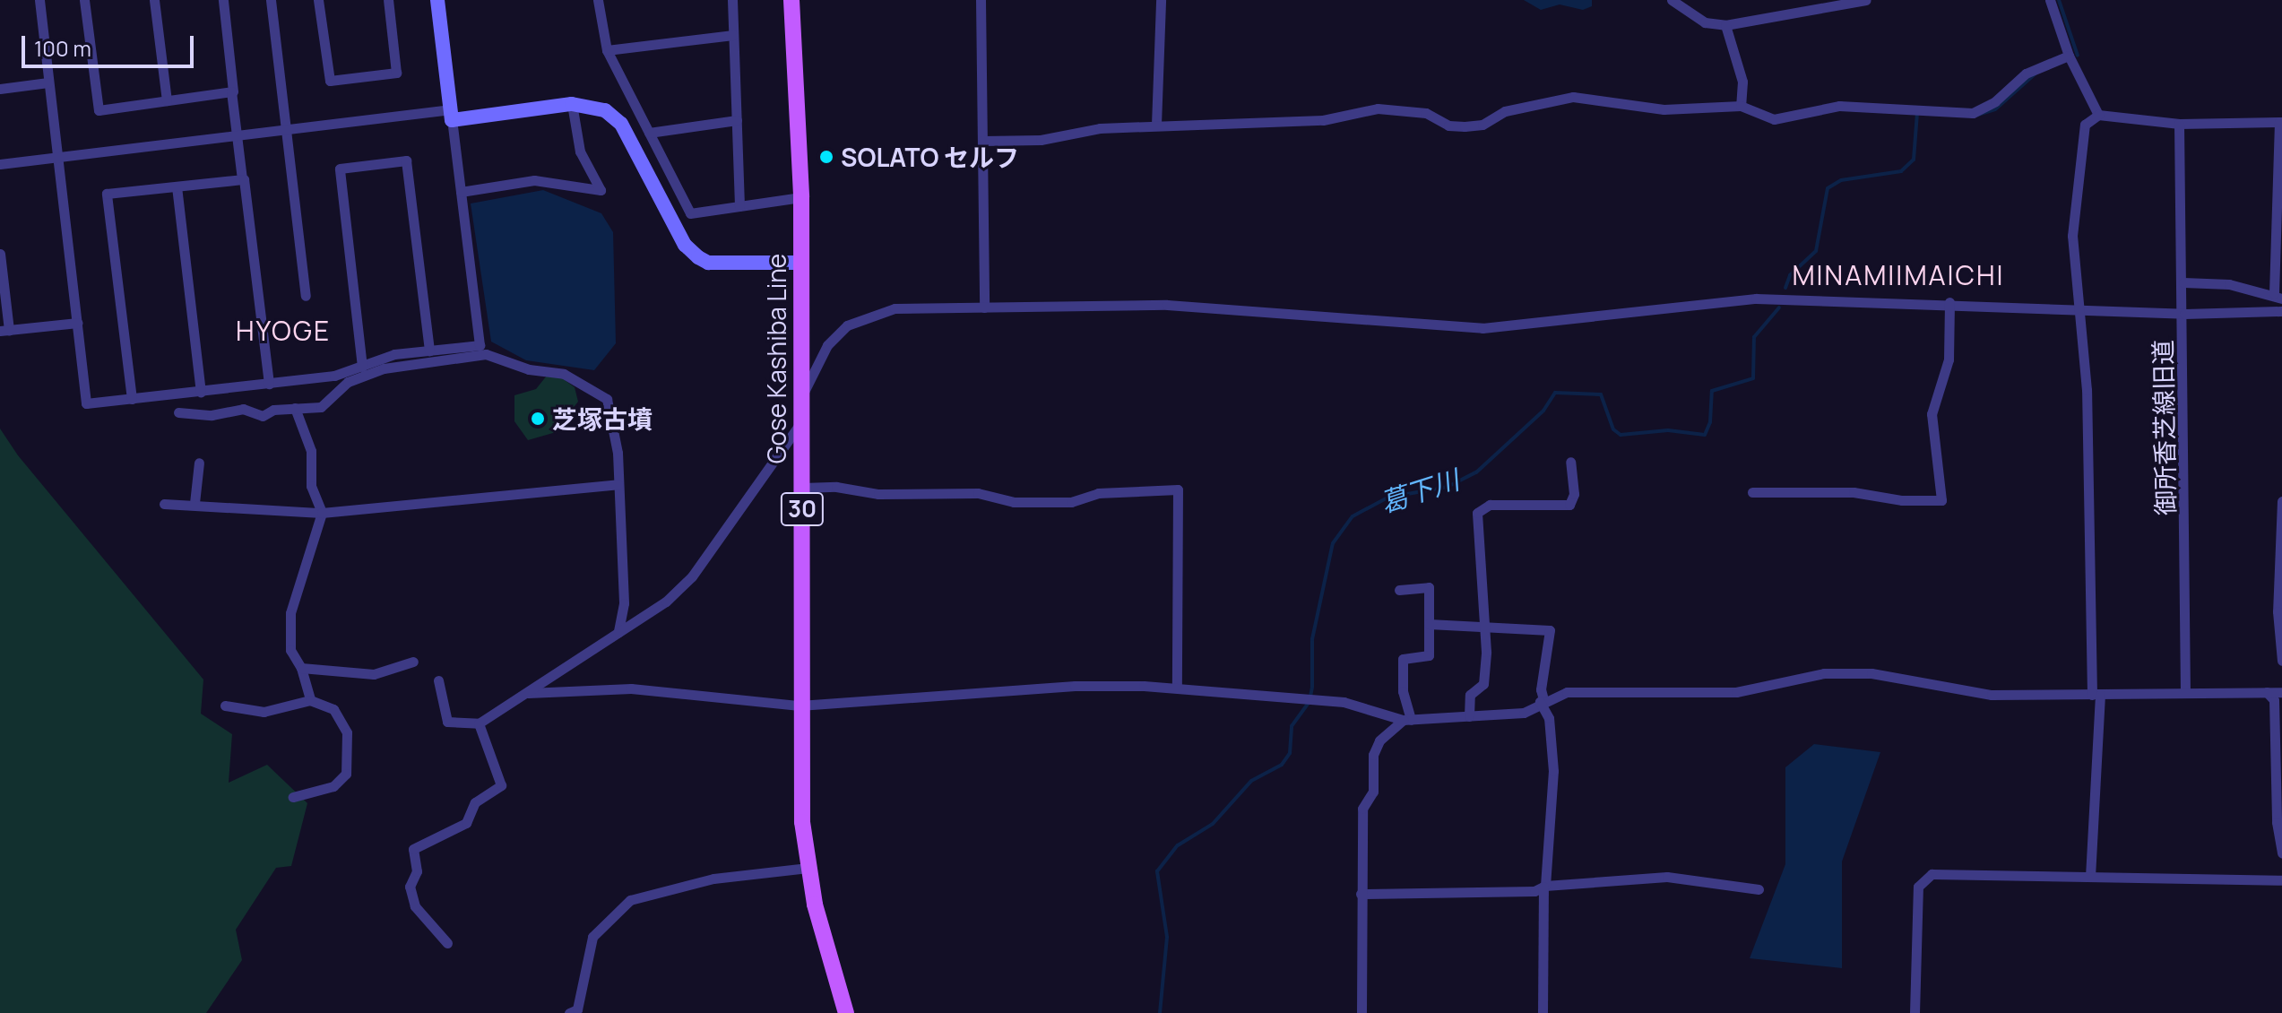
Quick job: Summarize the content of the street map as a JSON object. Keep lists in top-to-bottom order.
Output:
{
  "streets": {
    "main road": ["Gose Kashiba Line", "30"],
    "street": ["御所香芝線旧道"]
  },
  "districts": ["MINAMIIMAICHI", "HYOGE"],
  "water": ["葛下川"],
  "places": ["SOLATO セルフ", "芝塚古墳"],
  "scale_bar": "100 m"
}
